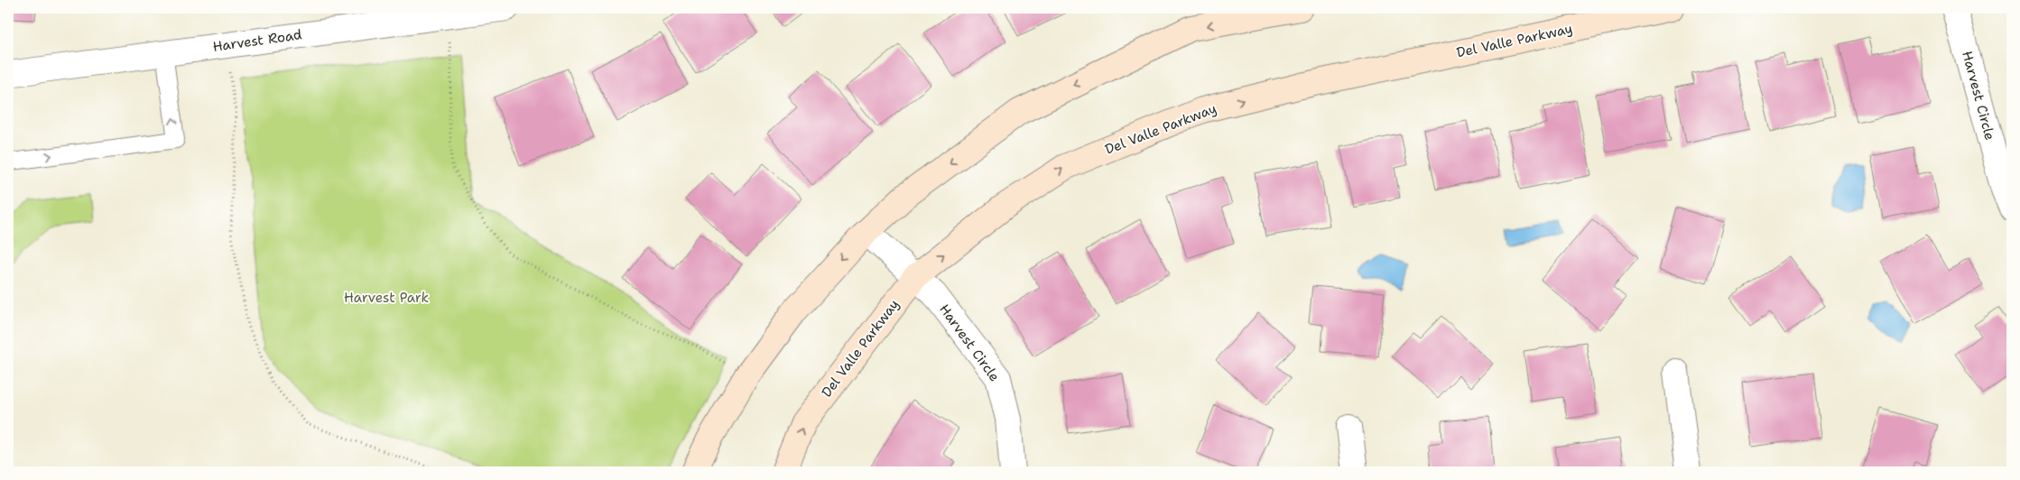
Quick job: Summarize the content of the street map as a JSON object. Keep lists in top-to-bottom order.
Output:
{
  "streets": {
    "main road": ["Del Valle Parkway"],
    "street": ["Harvest Road", "Harvest Circle"]
  },
  "crossings": [
    ["Del Valle Parkway", "Harvest Circle"]
  ],
  "parks": ["Harvest Park"]
}
